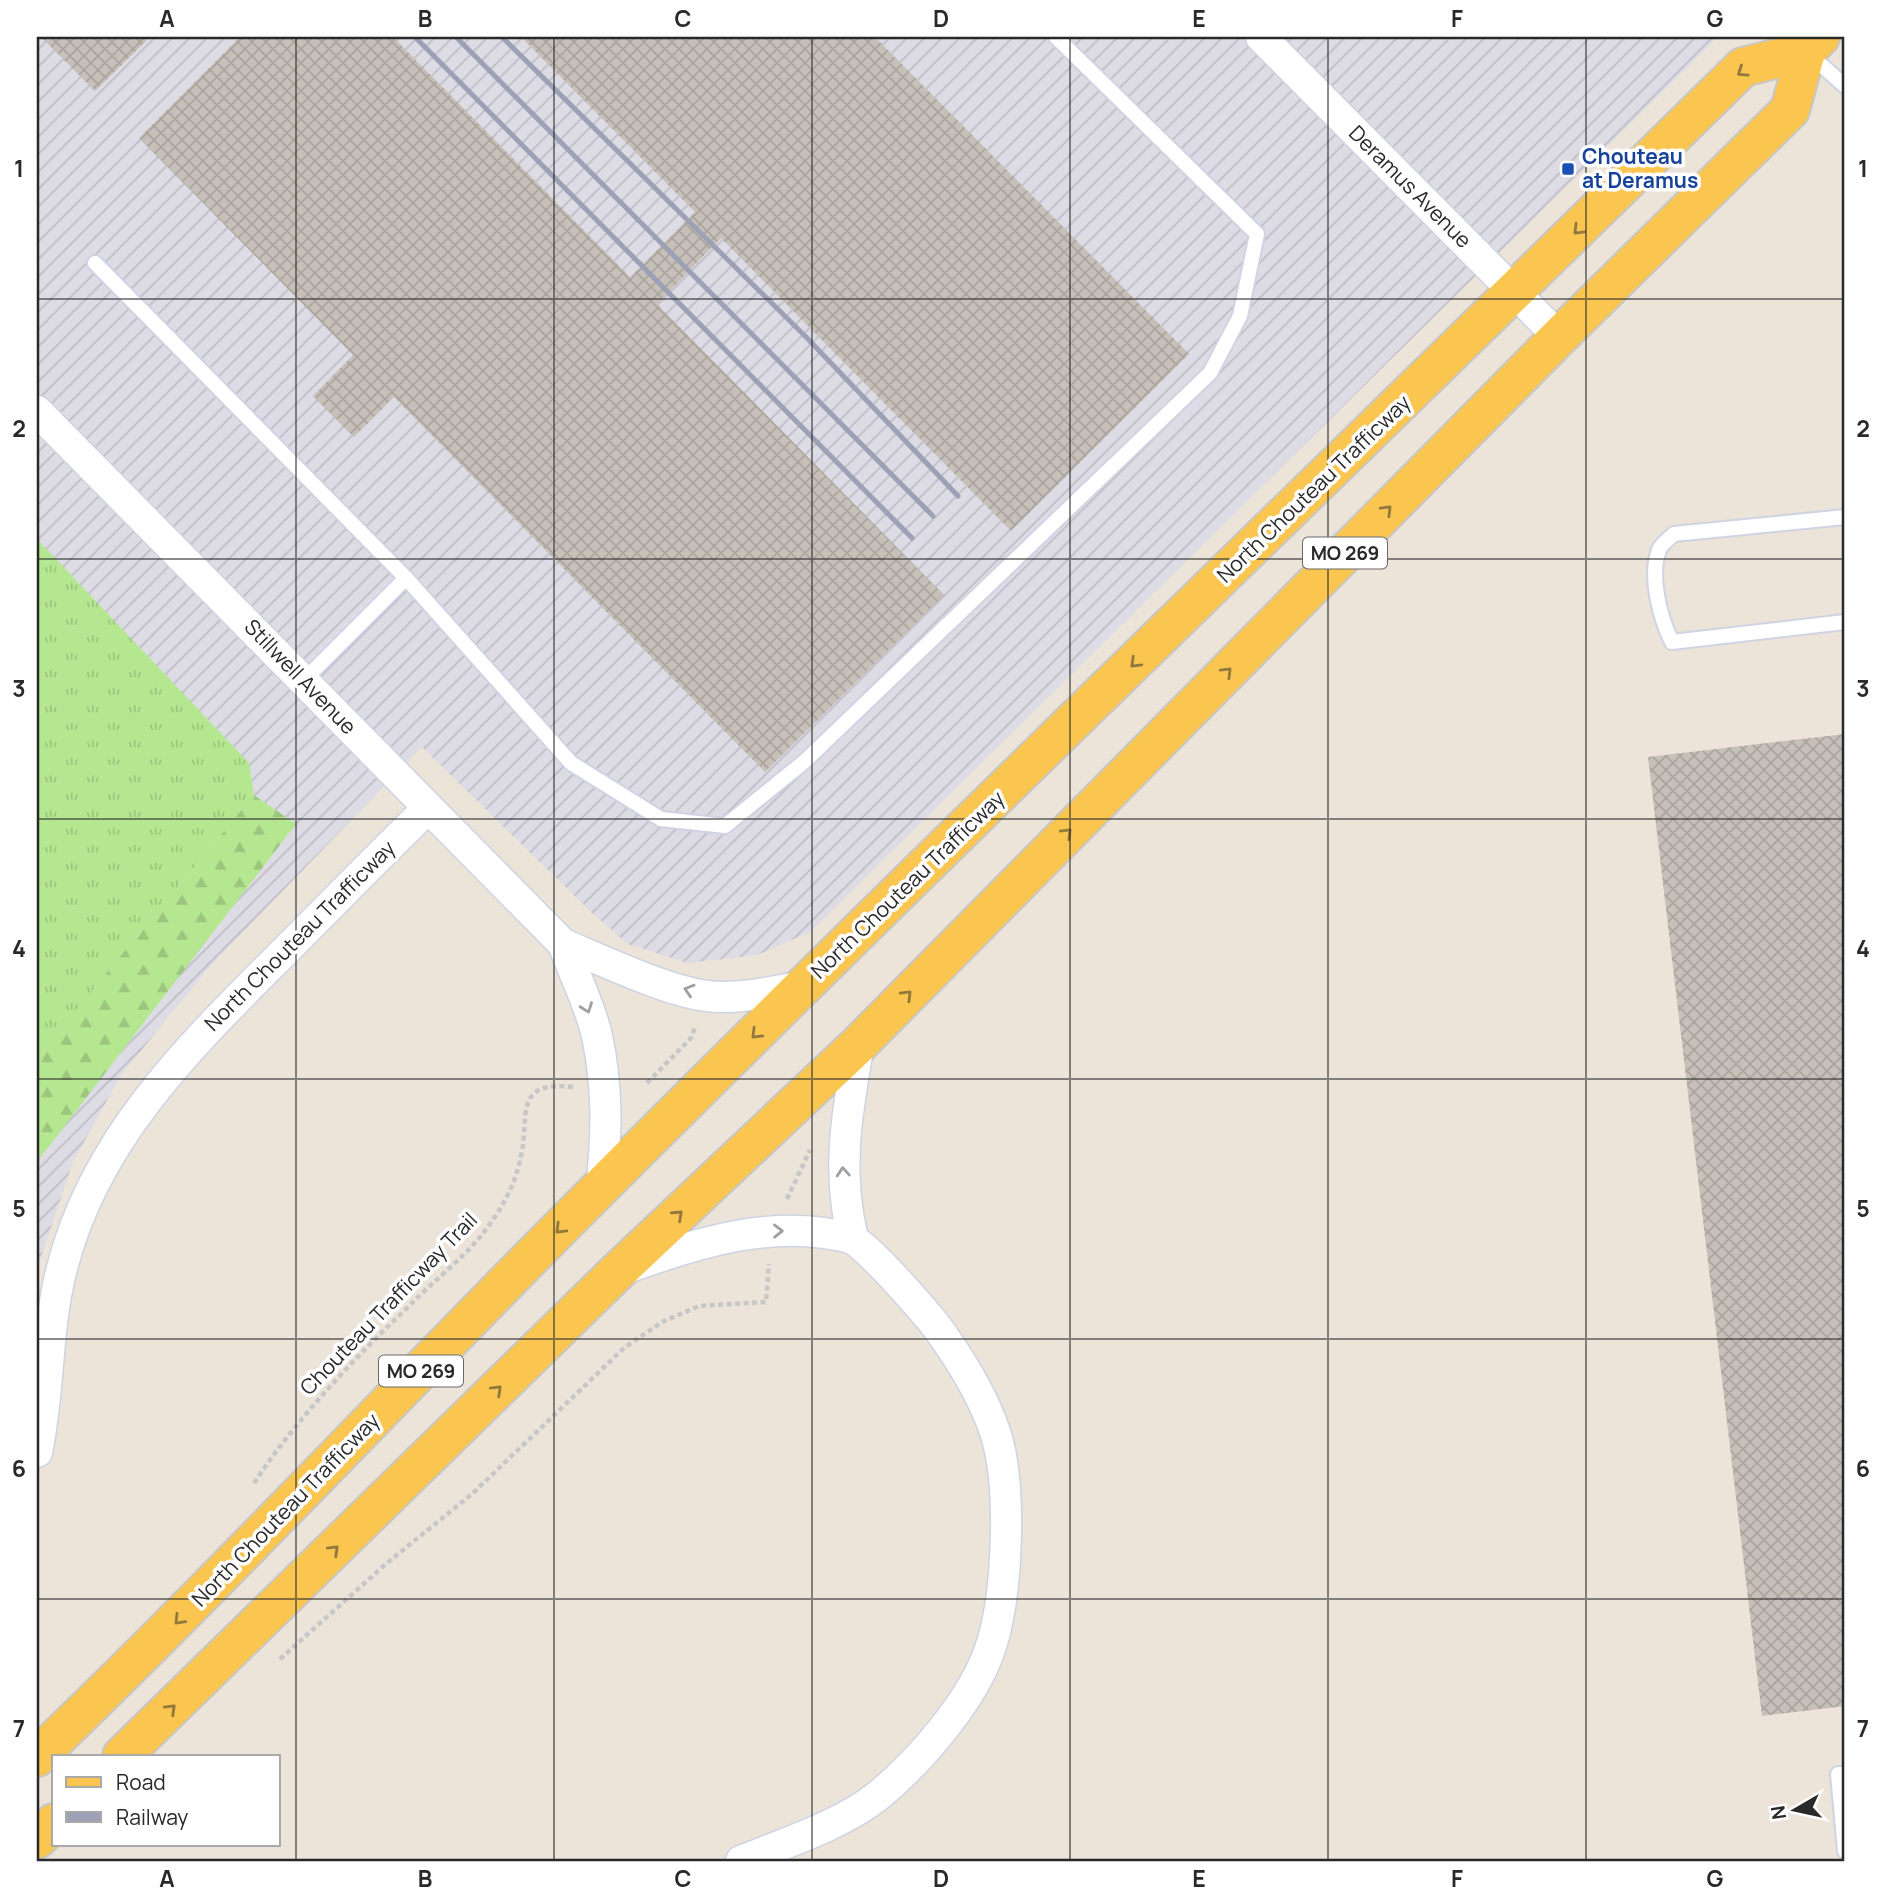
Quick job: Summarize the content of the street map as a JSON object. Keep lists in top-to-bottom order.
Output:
{
  "streets": {
    "main road": ["North Chouteau Trafficway", "MO 269"],
    "street": ["Deramus Avenue", "Stillwell Avenue"],
    "path": ["Chouteau Trafficway Trail"]
  },
  "crossings": [
    ["Deramus Avenue", "North Chouteau Trafficway"],
    ["Deramus Avenue", "MO 269"],
    ["North Chouteau Trafficway", "MO 269"],
    ["North Chouteau Trafficway", "Stillwell Avenue"],
    ["Stillwell Avenue", "Chouteau Trafficway Trail"]
  ],
  "places": {
    "transit": ["Chouteau at Deramus"]
  },
  "legend": ["Road", "Railway"],
  "north": "left",
  "grid": {
    "columns": [
      "A",
      "B",
      "C",
      "D",
      "E",
      "F",
      "G"
    ],
    "rows": [
      "1",
      "2",
      "3",
      "4",
      "5",
      "6",
      "7"
    ]
  }
}
